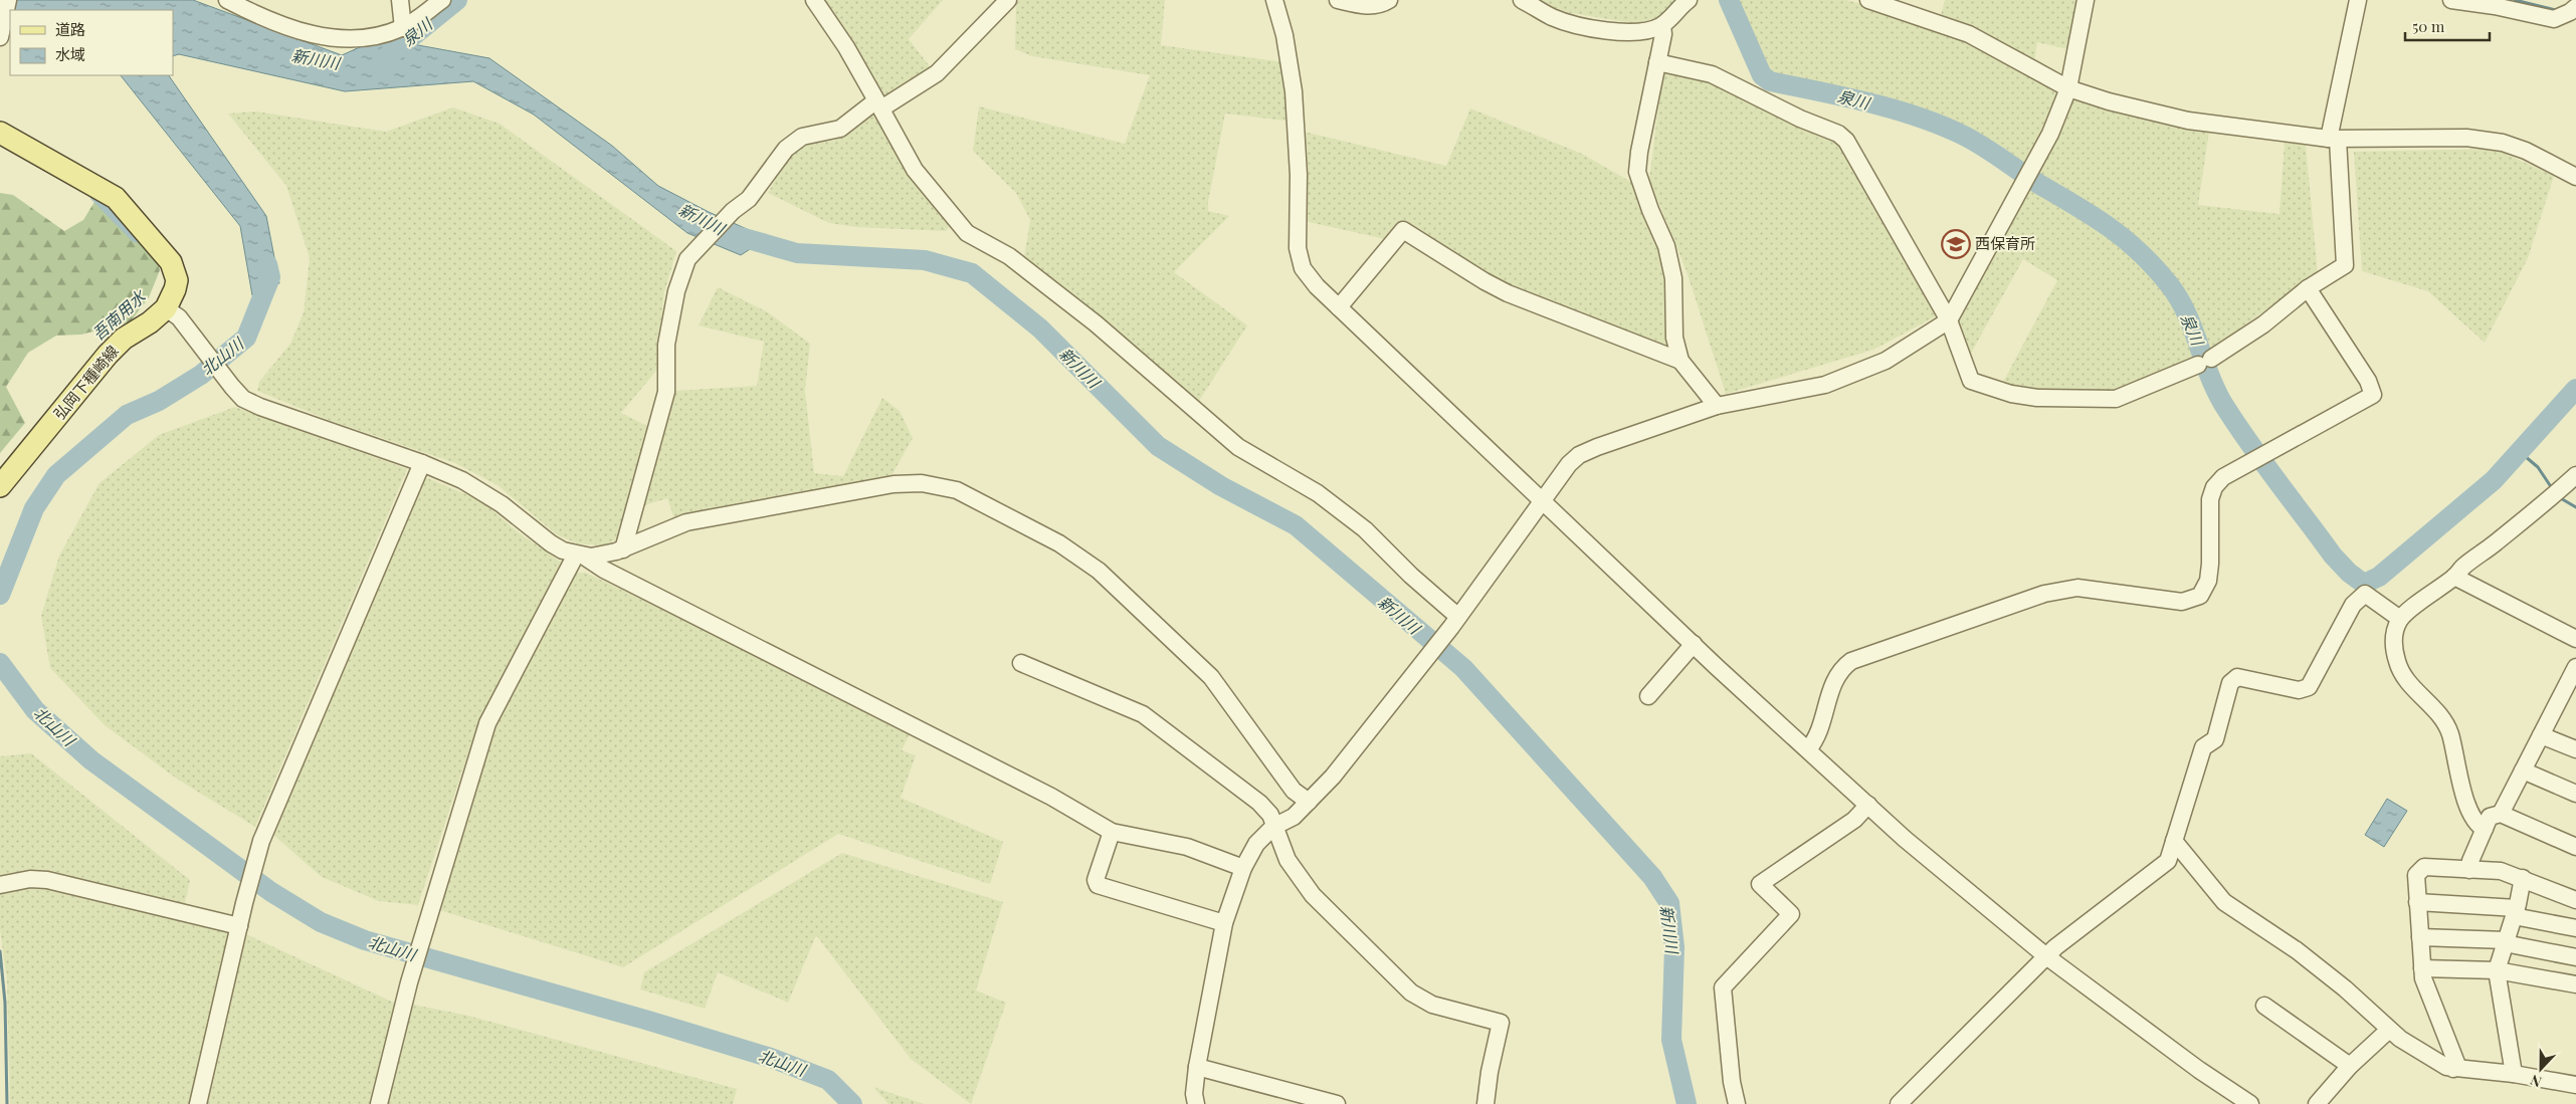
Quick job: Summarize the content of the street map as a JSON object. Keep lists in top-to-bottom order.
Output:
{
  "streets": {
    "main road": ["弘岡下種崎線"]
  },
  "water": [
    "泉川",
    "新川川",
    "吾南用水",
    "北山川"
  ],
  "places": {
    "school or university": ["西保育所"]
  },
  "legend": ["道路", "水域"],
  "scale_bar": "50 m",
  "north": "bottom"
}
